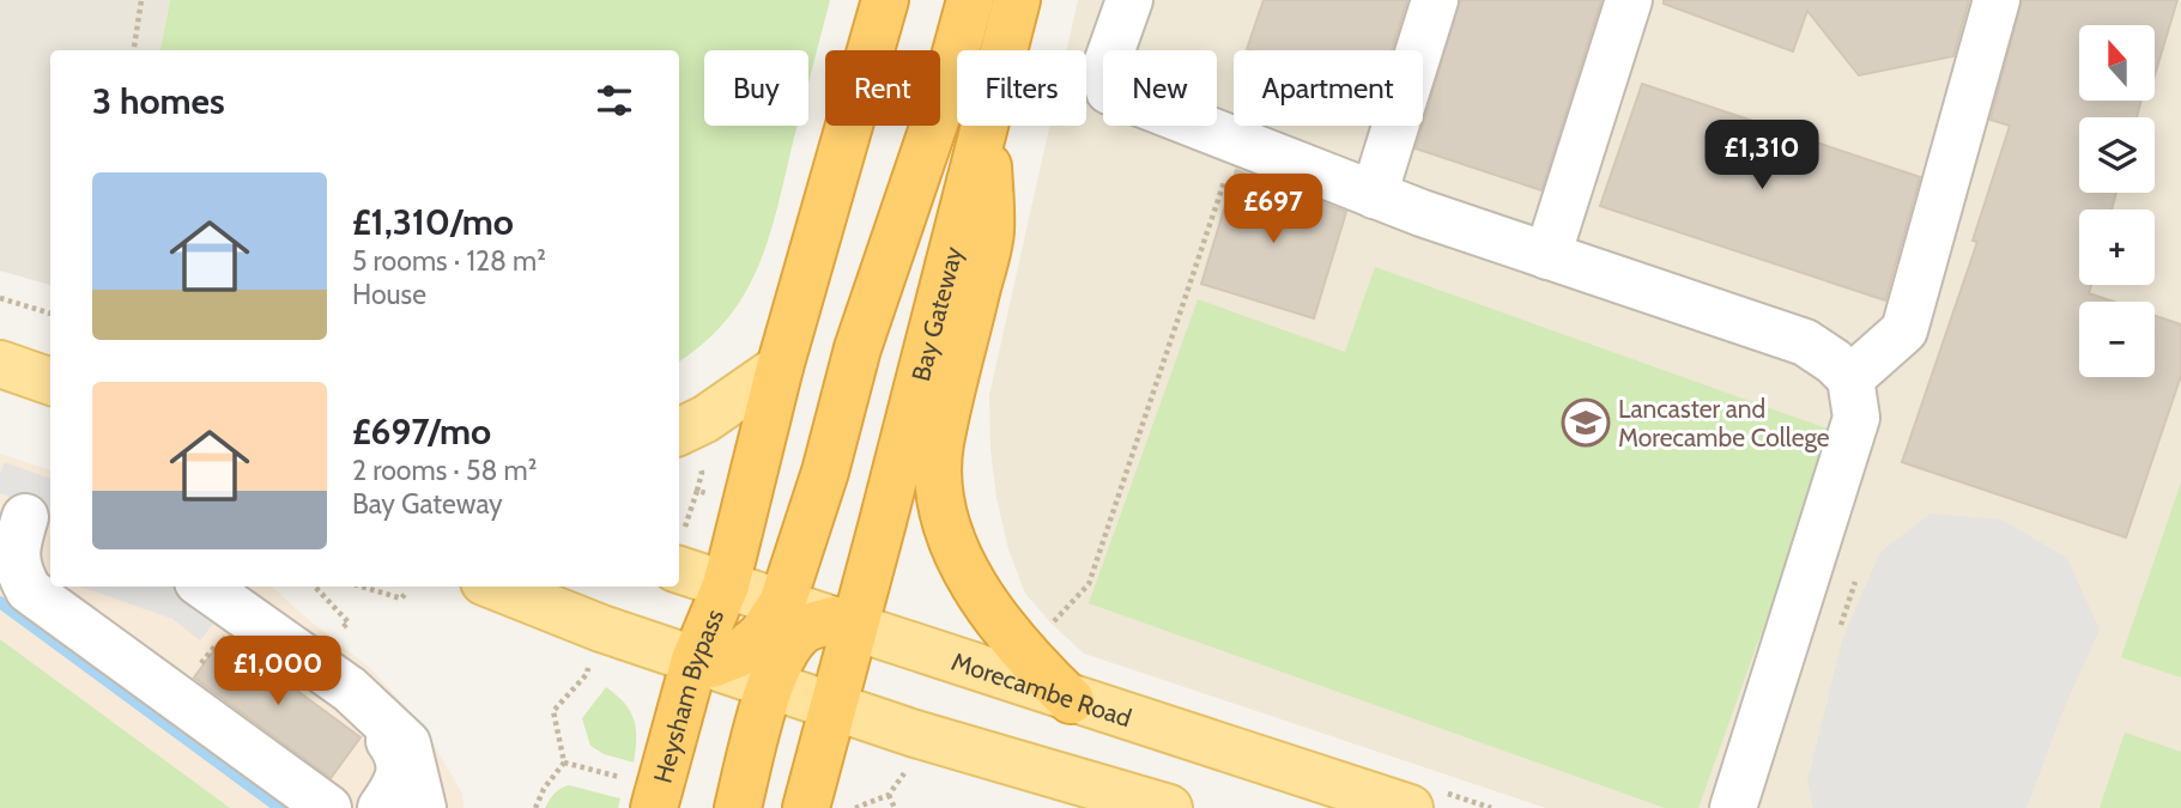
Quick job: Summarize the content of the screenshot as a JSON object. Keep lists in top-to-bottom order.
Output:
{
  "streets": {
    "highway": ["Bay Gateway", "Heysham Bypass"],
    "main road": ["Morecambe Road"]
  },
  "crossings": [
    ["Bay Gateway", "Morecambe Road"],
    ["Morecambe Road", "Heysham Bypass"]
  ],
  "places": {
    "school or university": ["Lancaster and Morecambe College"]
  },
  "north": "top",
  "page": {
    "map_buttons": ["+", "−"],
    "chip": [
      "Buy",
      "Rent",
      "Filters",
      "New",
      "Apartment"
    ],
    "heading": "3 homes",
    "price": ["£1,310", "£697", "£1,000"],
    "list": [
      {
        "name": "£1,310/mo",
        "note": "5 rooms · 128 m² · House"
      },
      {
        "name": "£697/mo",
        "note": "2 rooms · 58 m² · Bay Gateway"
      }
    ]
  }
}
